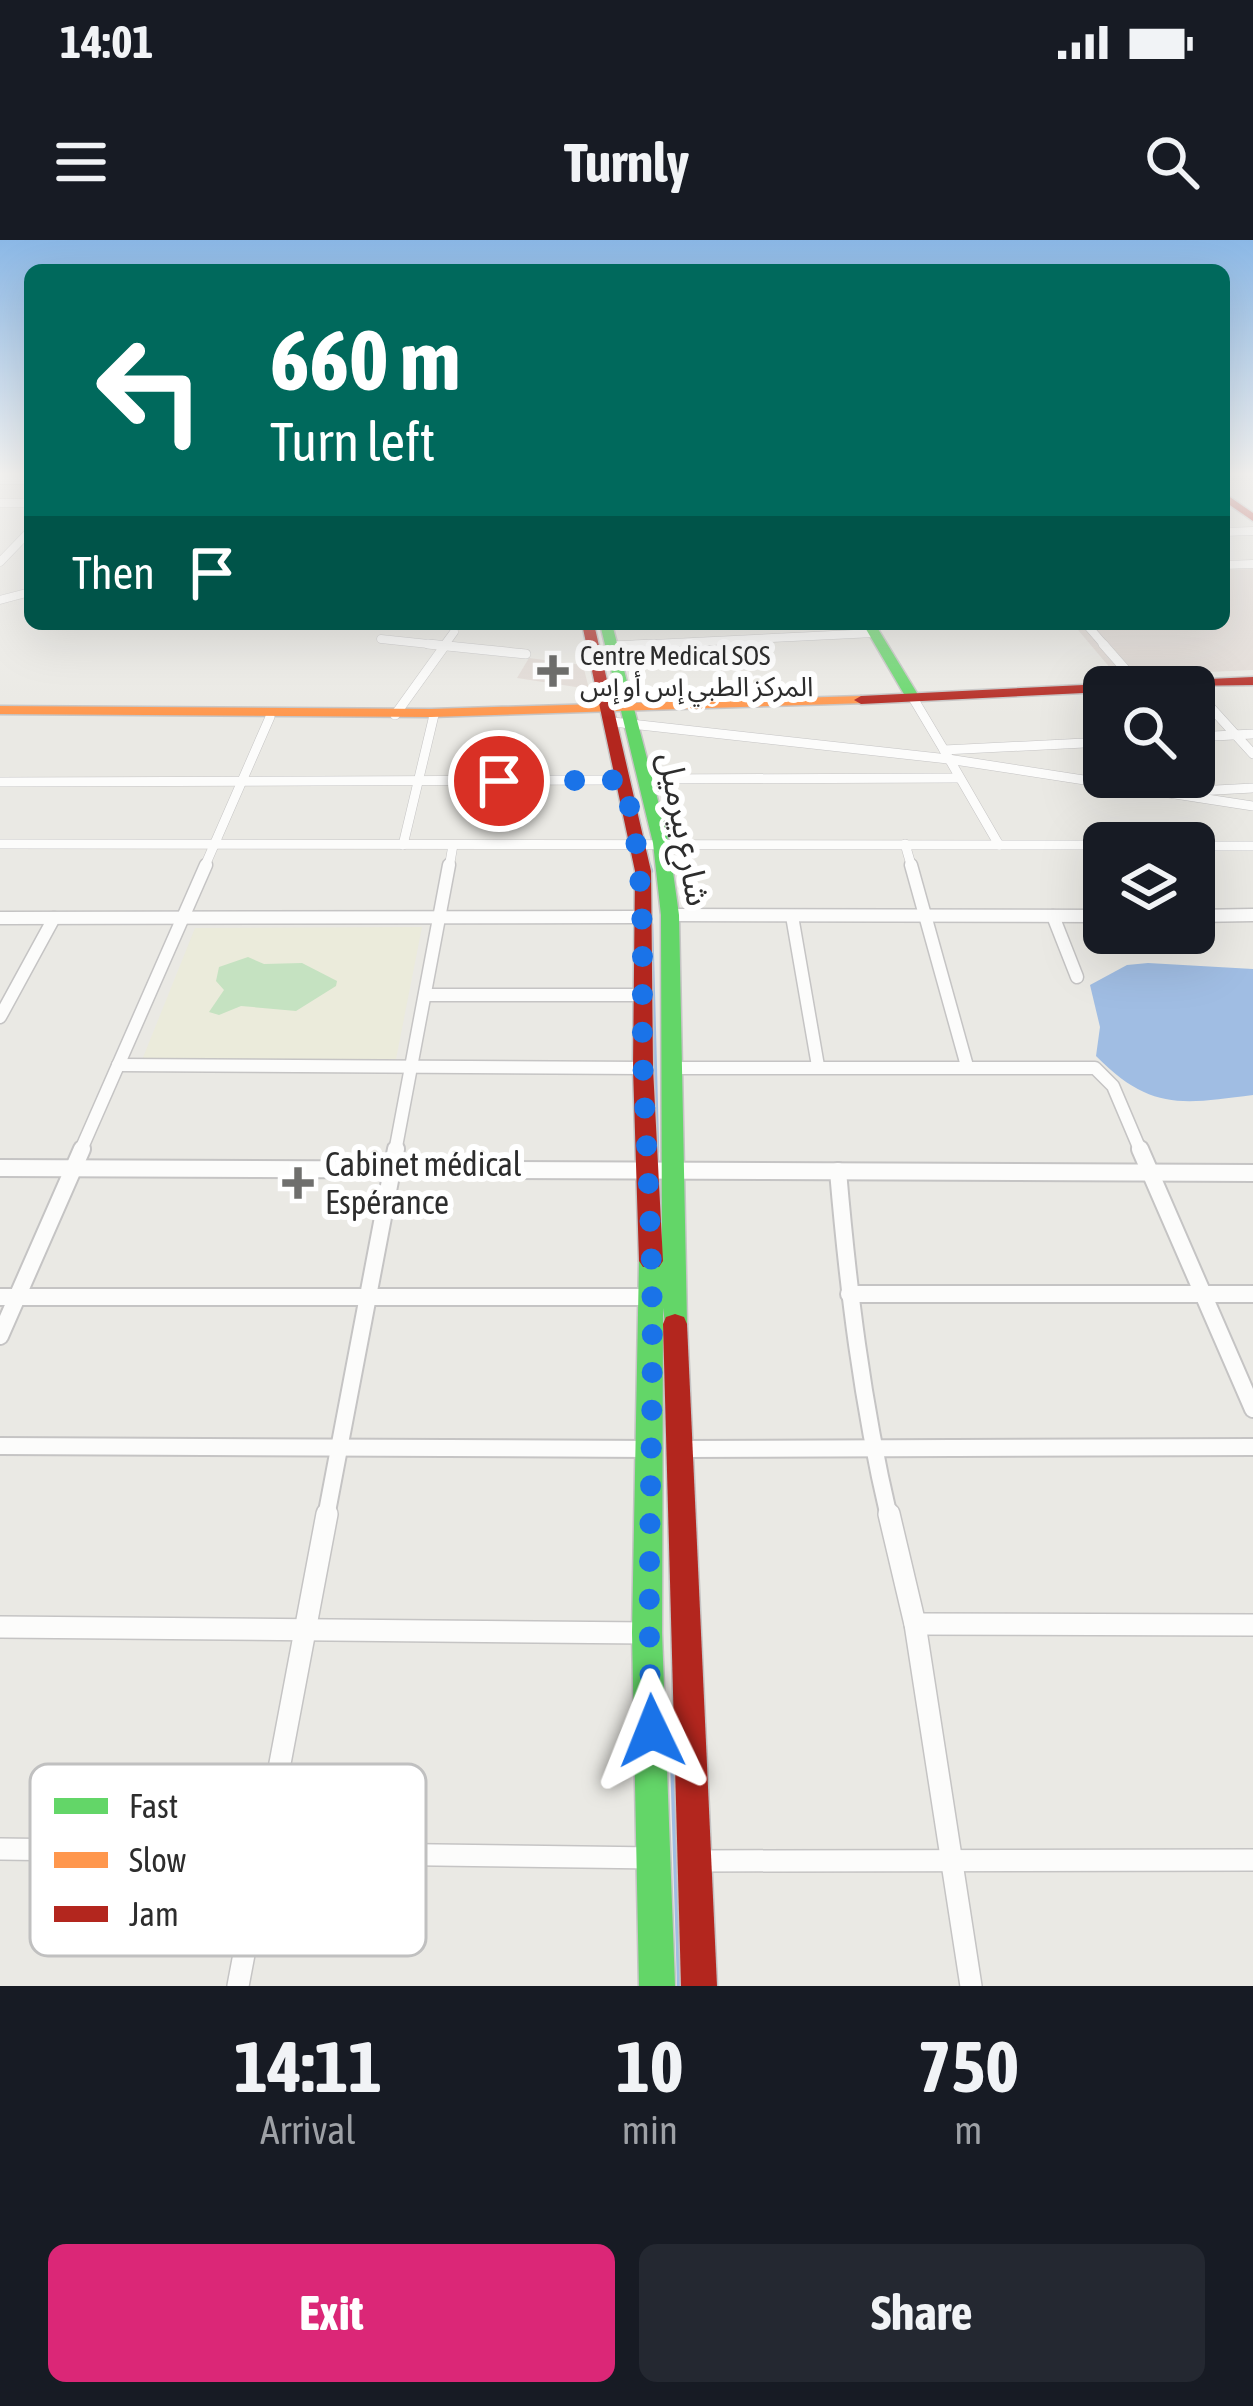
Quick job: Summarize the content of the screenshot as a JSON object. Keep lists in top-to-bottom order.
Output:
{
  "streets": {
    "street": ["شارع بيرميل"]
  },
  "places": {
    "health": ["Centre Medical SOS المركز الطبي إس أو إس", "Cabinet médical Espérance"]
  },
  "legend": ["Fast", "Slow", "Jam"],
  "page": {
    "status": "14:01",
    "header": "Turnly",
    "turn": ["660 m", "Turn left"],
    "then": "Then",
    "eta": [
      "14:11",
      "Arrival",
      "10",
      "min",
      "750",
      "m"
    ],
    "buttons": ["Exit", "Share"]
  }
}
